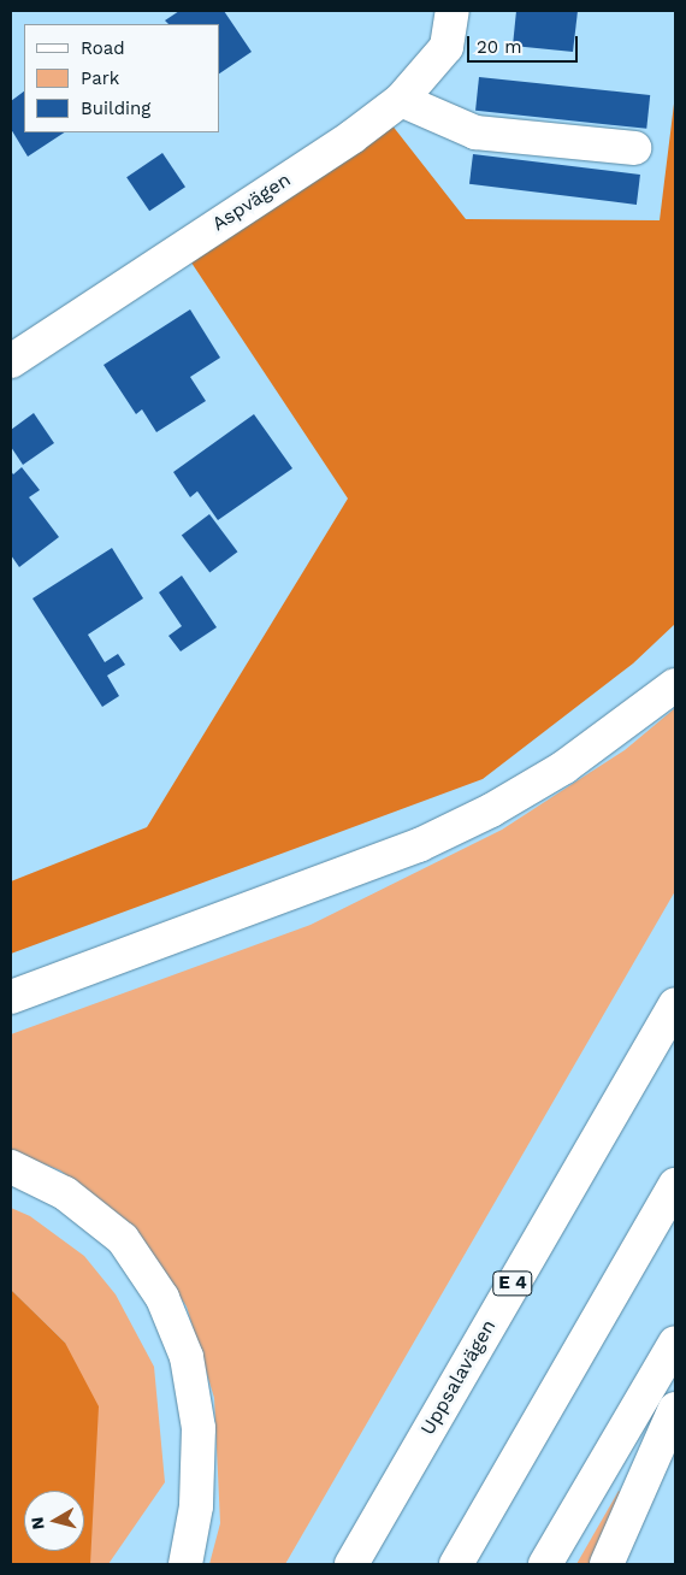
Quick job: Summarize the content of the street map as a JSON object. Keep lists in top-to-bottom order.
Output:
{
  "streets": {
    "main road": ["Aspvägen", "E 4", "Uppsalavägen"]
  },
  "legend": ["Road", "Park", "Building"],
  "scale_bar": "20 m",
  "north": "left"
}
